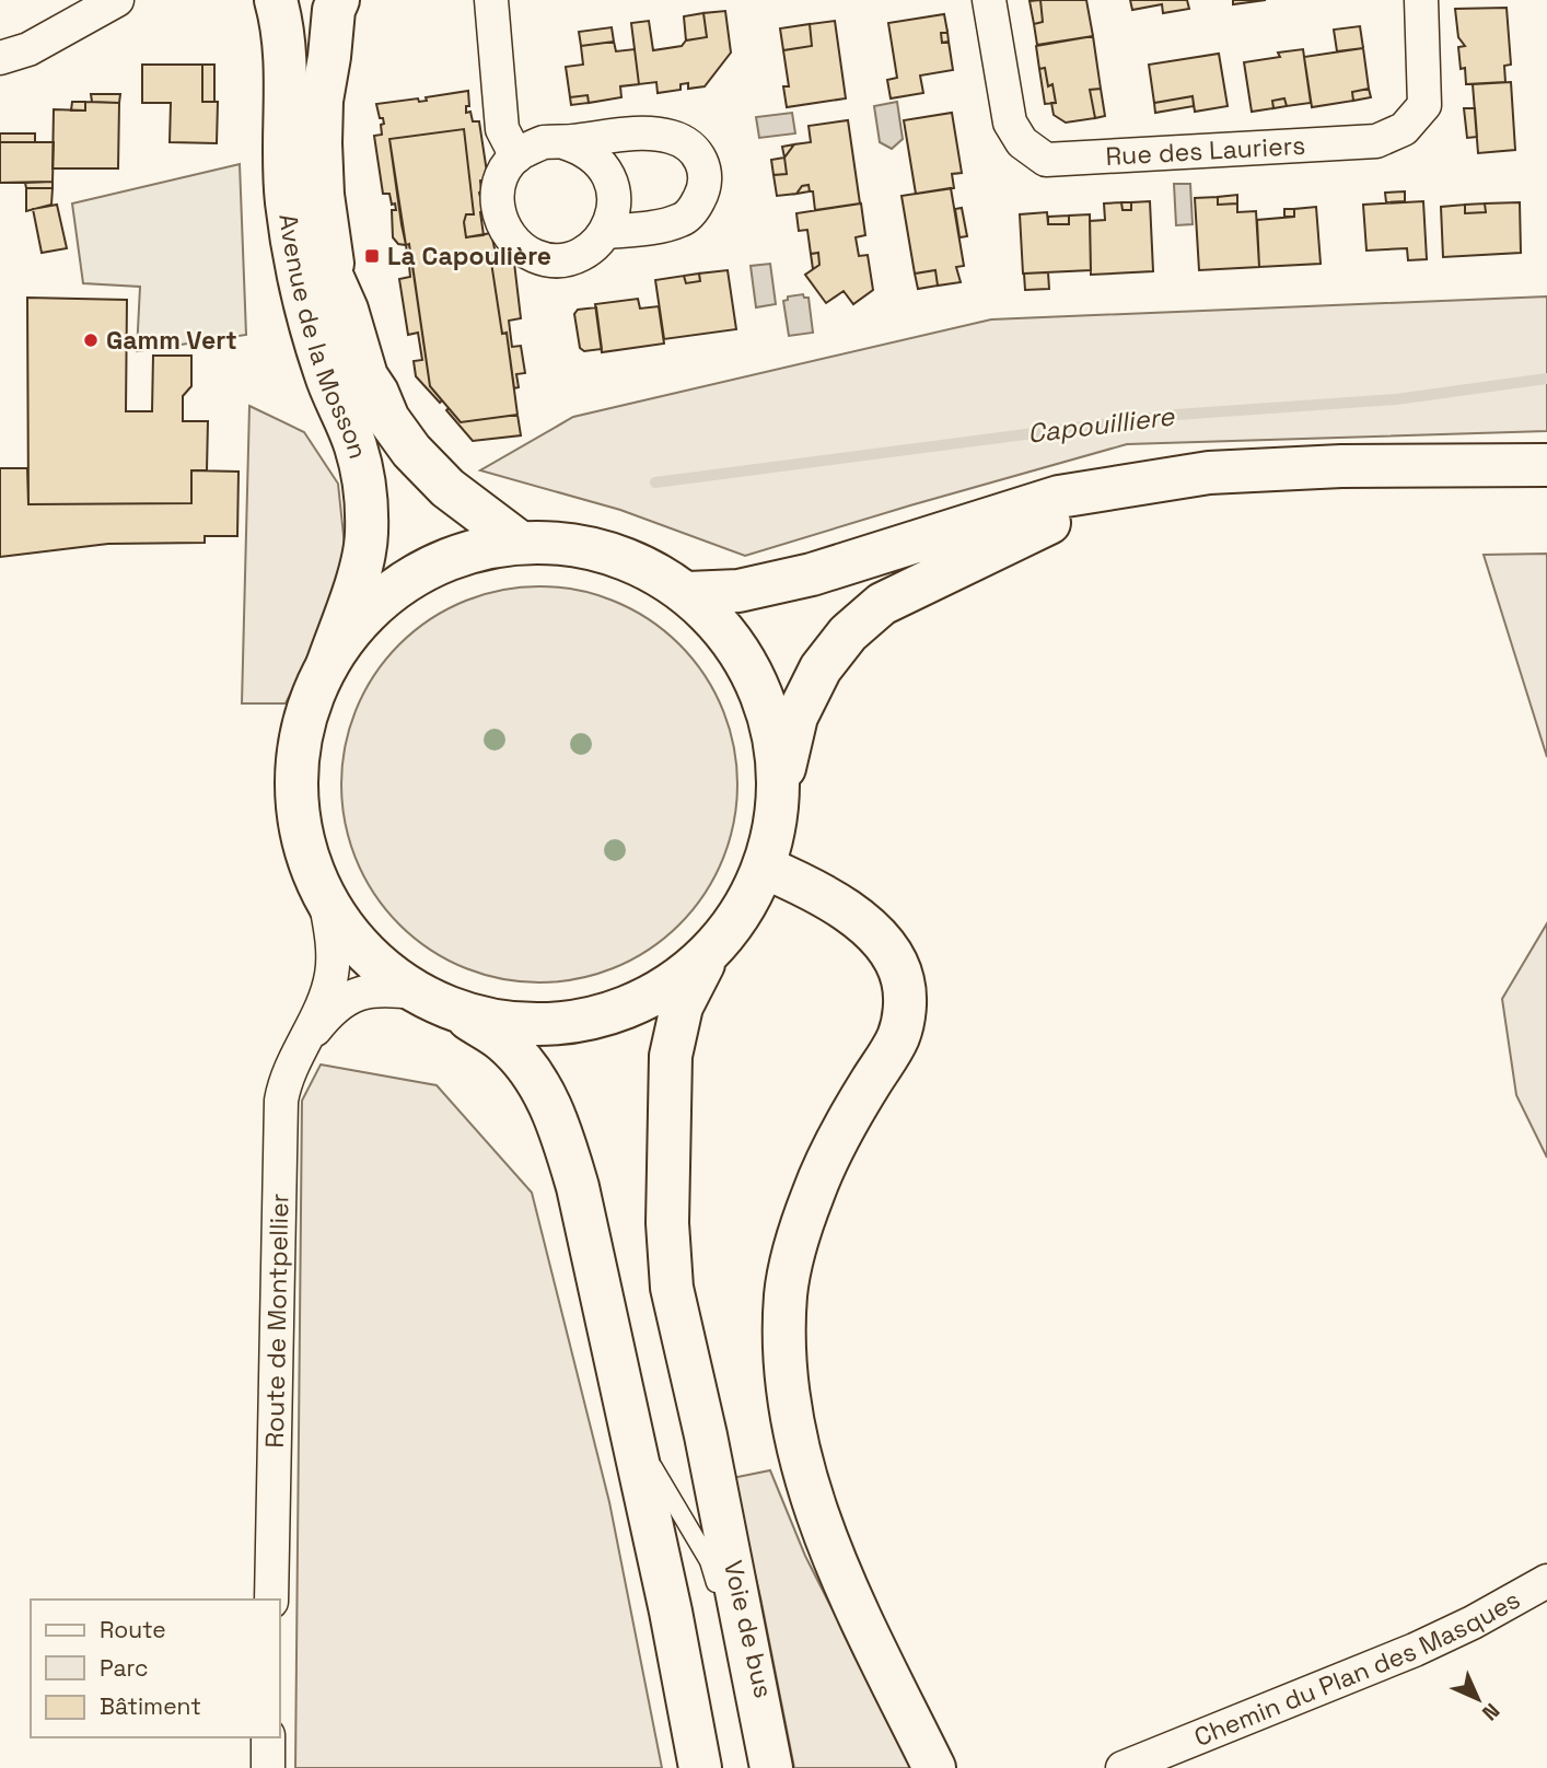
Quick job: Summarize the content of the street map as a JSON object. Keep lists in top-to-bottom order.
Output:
{
  "streets": {
    "main road": ["Avenue de la Mosson"],
    "street": ["Rue des Lauriers", "Route de Montpellier", "Chemin du Plan des Masques"],
    "lane": ["Voie de bus"]
  },
  "water": ["Capouilliere"],
  "places": {
    "transit": ["La Capoulière"],
    "other": ["Gamm Vert"]
  },
  "legend": ["Route", "Parc", "Bâtiment"],
  "north": "bottom right"
}
